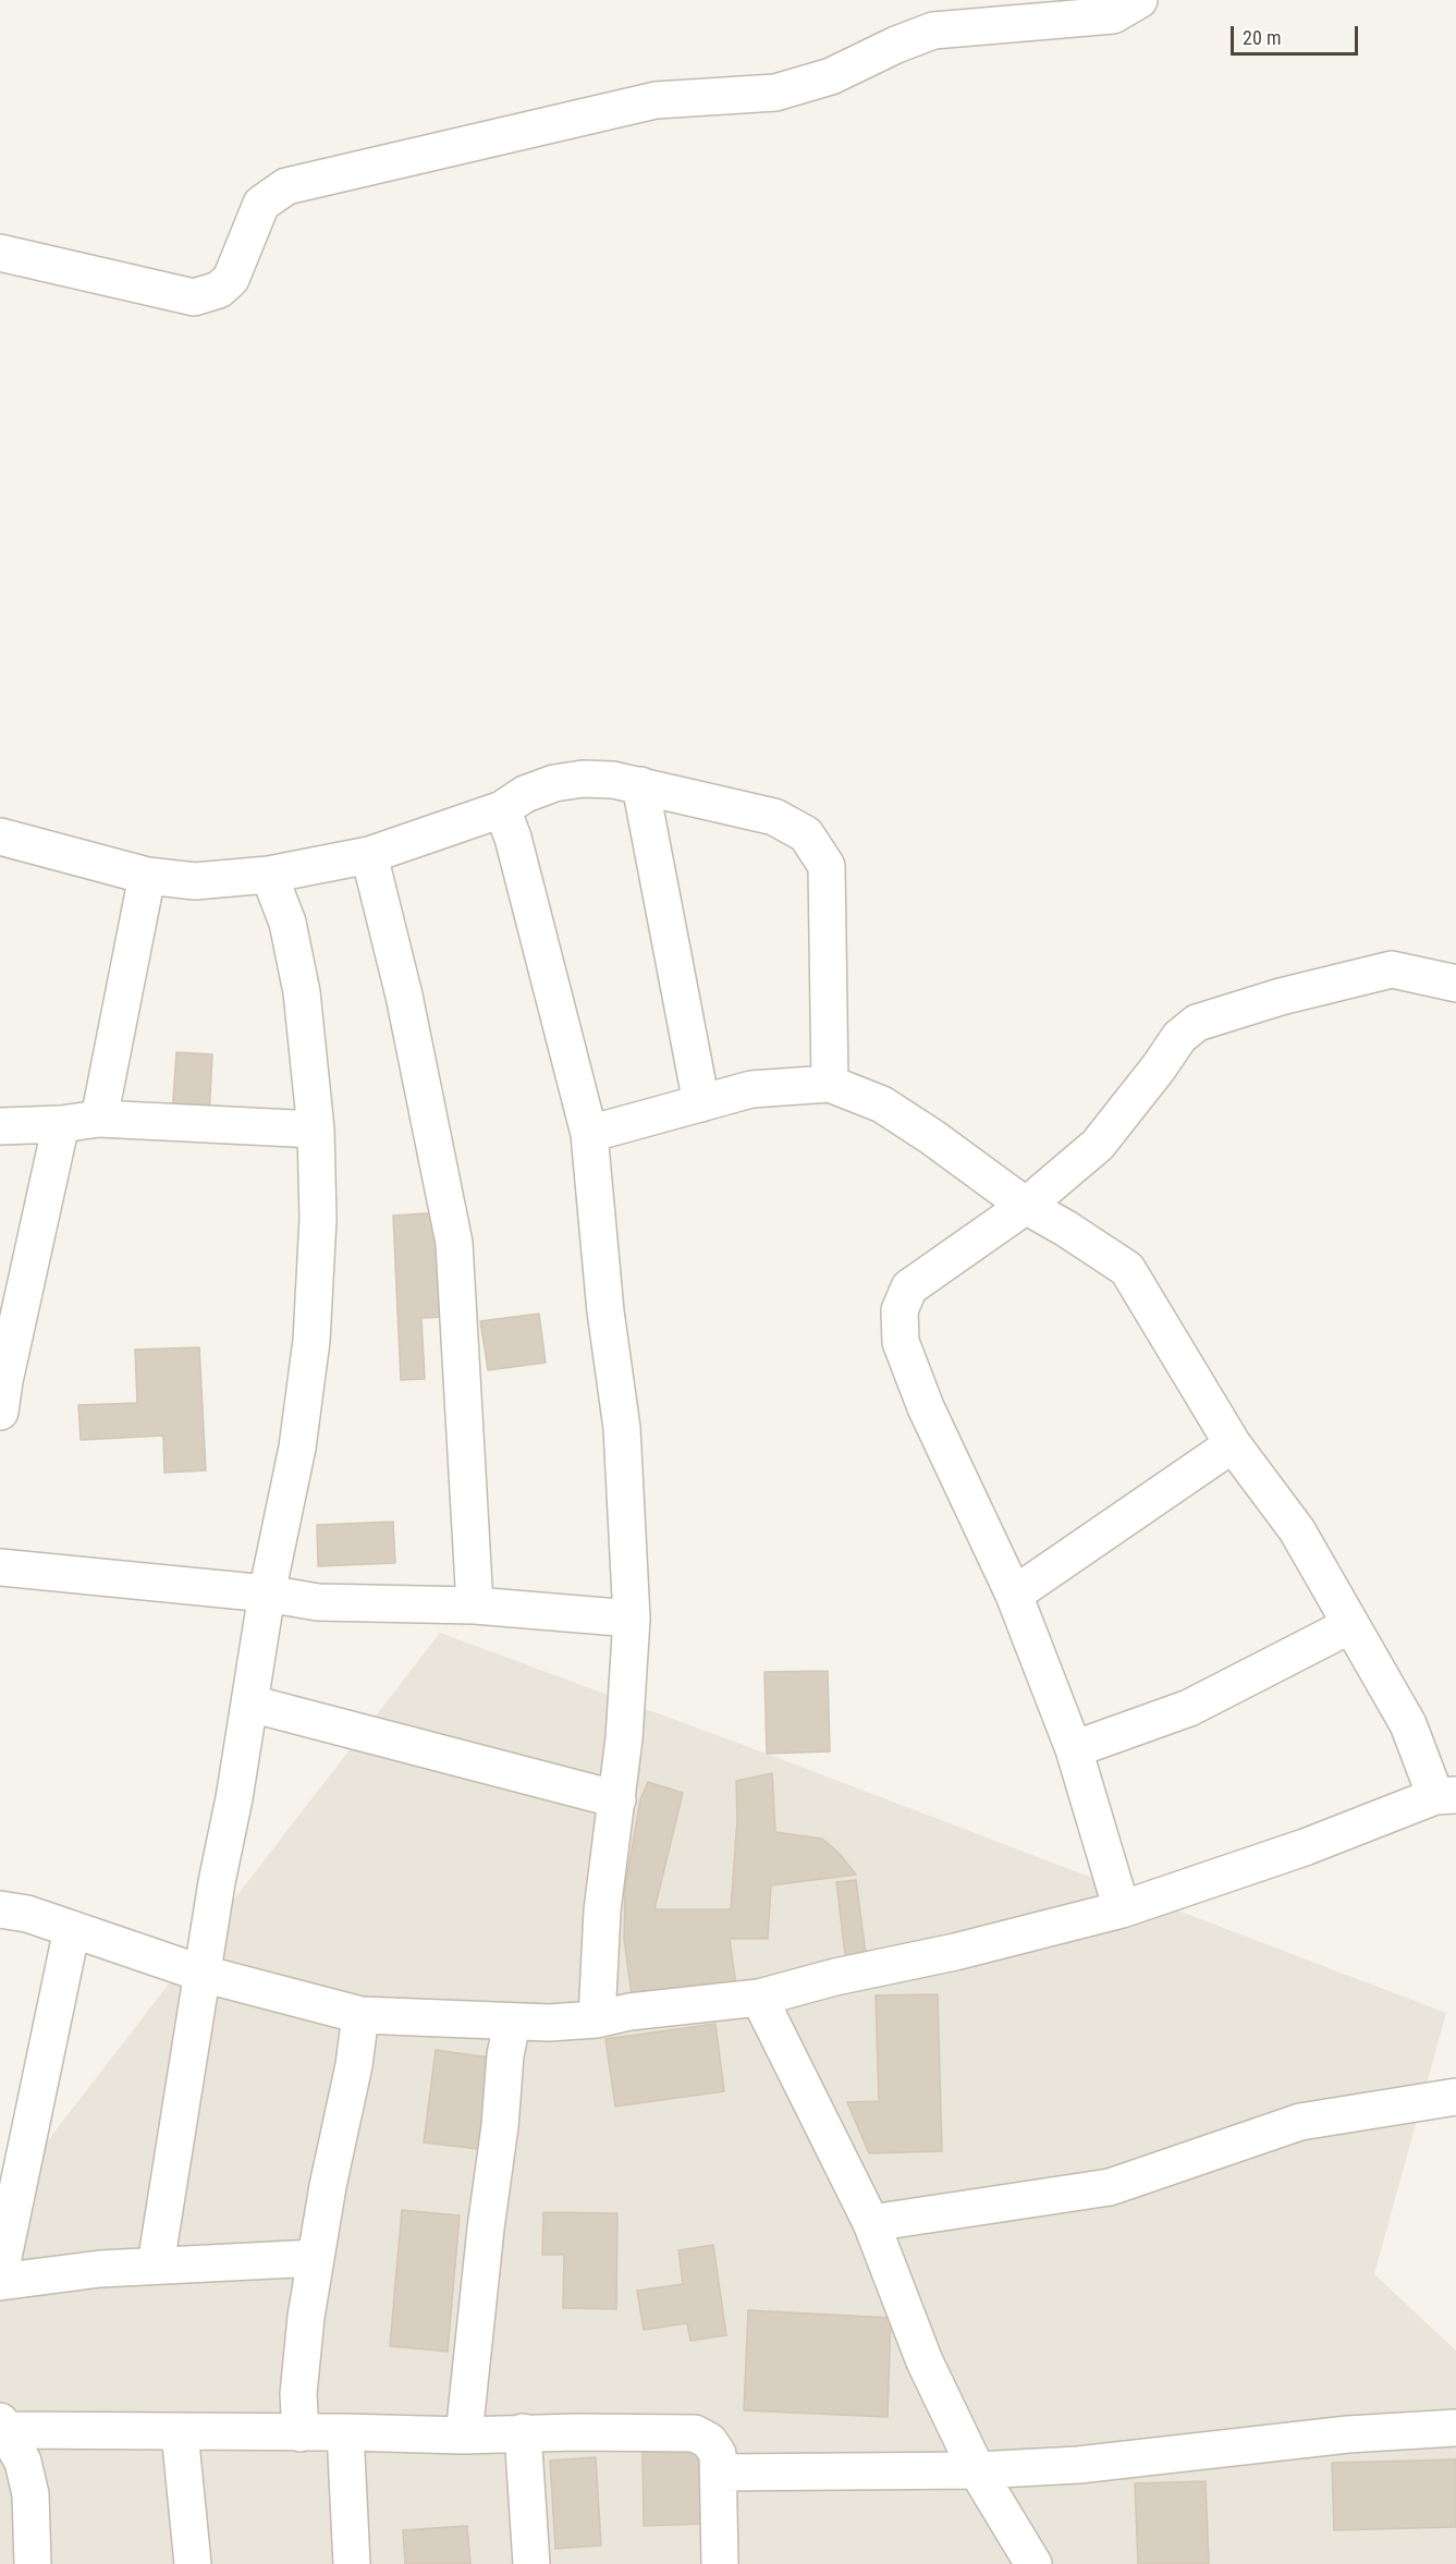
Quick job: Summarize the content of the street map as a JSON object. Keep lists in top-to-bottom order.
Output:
{
  "scale_bar": "20 m"
}
